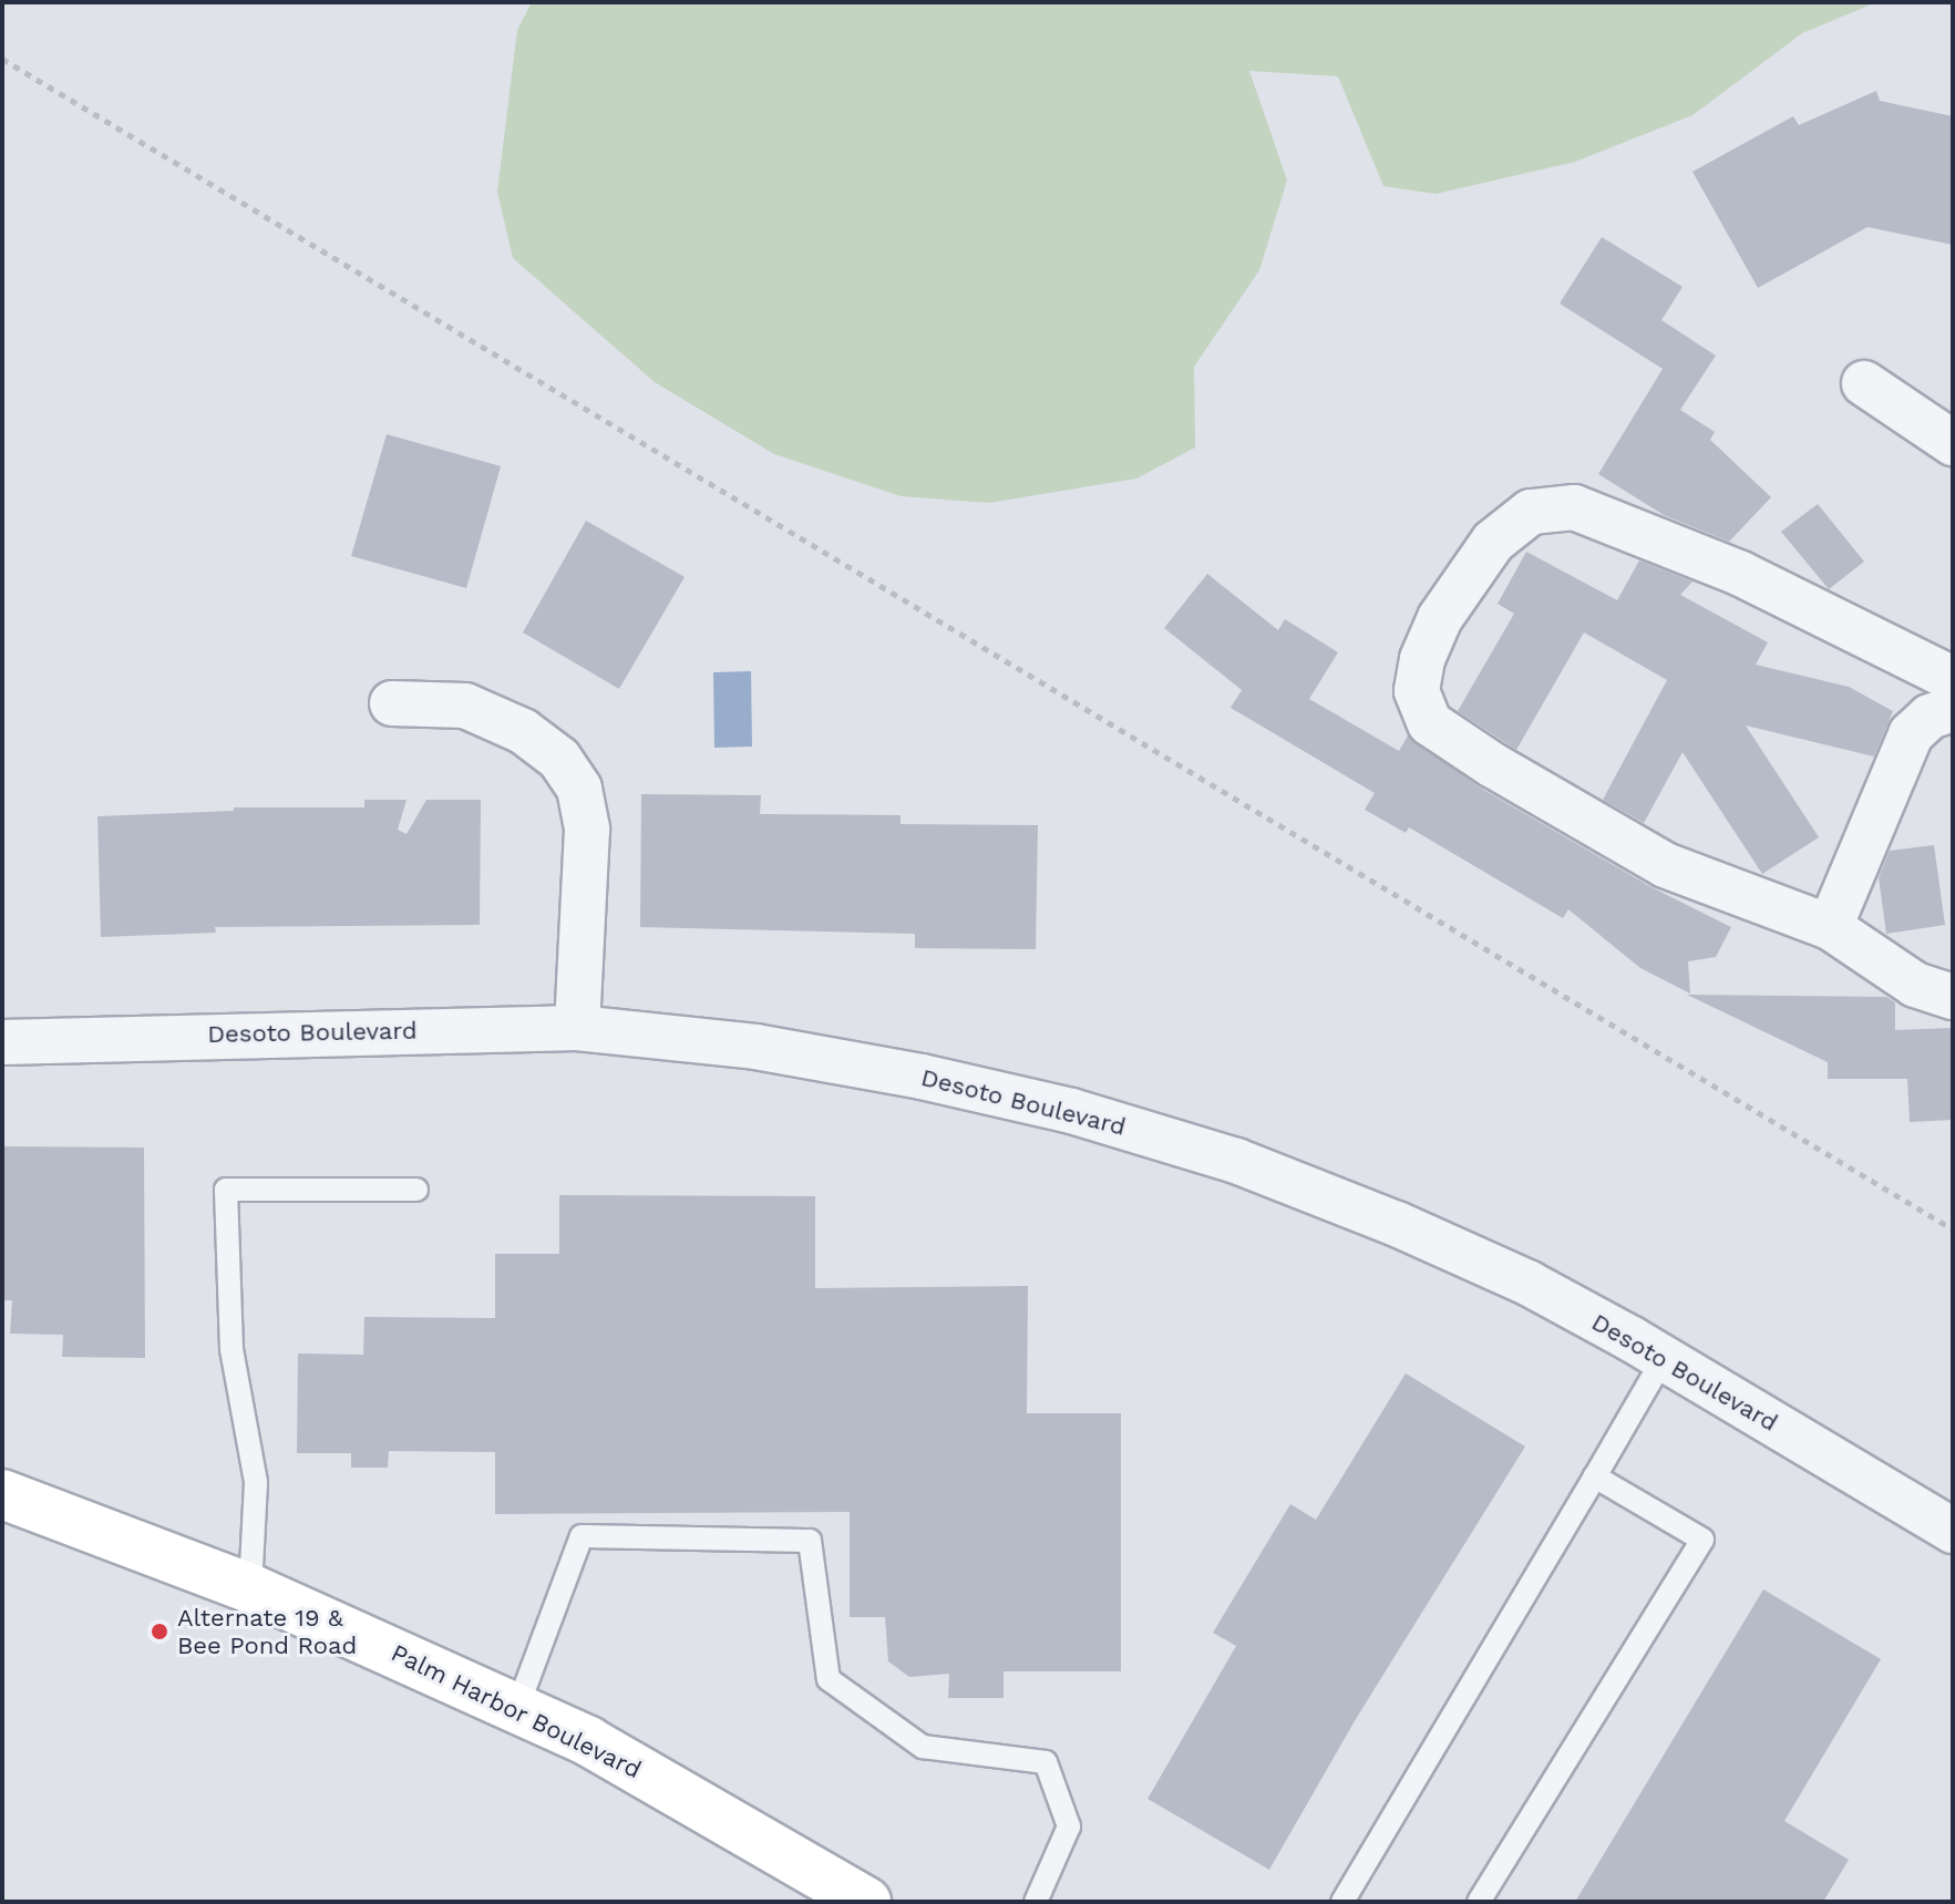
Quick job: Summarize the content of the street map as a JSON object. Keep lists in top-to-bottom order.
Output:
{
  "streets": {
    "main road": ["Palm Harbor Boulevard"],
    "street": ["Desoto Boulevard"]
  },
  "places": ["Alternate 19 & Bee Pond Road"]
}
